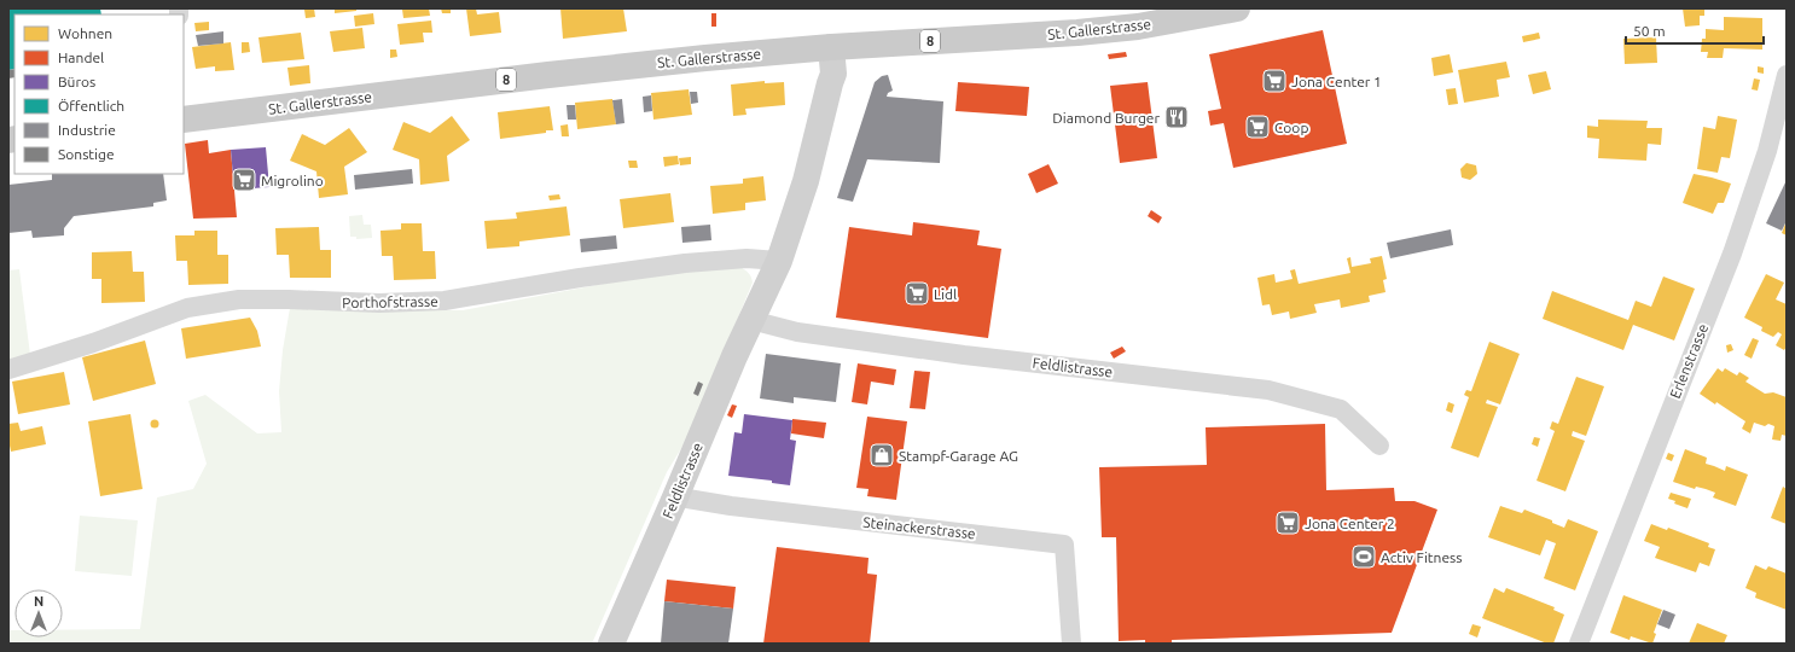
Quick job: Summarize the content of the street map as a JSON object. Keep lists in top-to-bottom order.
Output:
{
  "streets": {
    "main road": ["St. Gallerstrasse", "8"],
    "street": [
      "Porthofstrasse",
      "Erlenstrasse",
      "Feldlistrasse",
      "Steinackerstrasse"
    ]
  },
  "crossings": [
    ["St. Gallerstrasse", "Feldlistrasse"],
    ["Porthofstrasse", "Feldlistrasse"],
    ["Feldlistrasse", "Steinackerstrasse"]
  ],
  "places": {
    "supermarket": [
      "Jona Center 1",
      "Coop",
      "Migrolino",
      "Lidl",
      "Jona Center 2"
    ],
    "restaurant": ["Diamond Burger"],
    "shop": ["Stampf-Garage AG"],
    "sports": ["Activ Fitness"]
  },
  "legend": [
    "Wohnen",
    "Handel",
    "Büros",
    "Öffentlich",
    "Industrie",
    "Sonstige"
  ],
  "scale_bar": "50 m",
  "north": "top"
}
